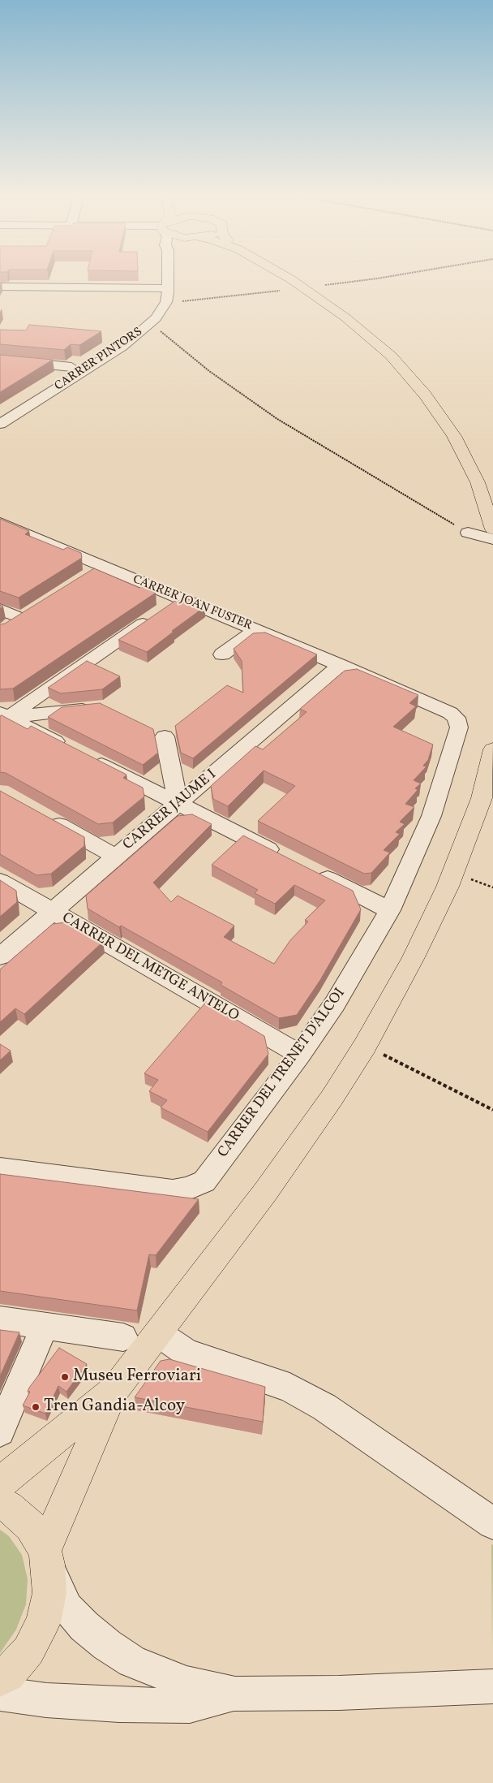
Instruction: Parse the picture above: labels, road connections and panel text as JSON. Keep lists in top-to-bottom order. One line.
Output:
{"streets":{"street":["CARRER PINTORS","CARRER JOAN FUSTER","CARRER JAUME I","CARRER DEL METGE ANTELO","CARRER DEL TRENET D'ALCOI"]},"crossings":[["CARRER JOAN FUSTER","CARRER JAUME I"],["CARRER JOAN FUSTER","CARRER DEL TRENET D'ALCOI"],["CARRER JAUME I","CARRER DEL METGE ANTELO"],["CARRER DEL METGE ANTELO","CARRER DEL TRENET D'ALCOI"]],"places":["Museu Ferroviari","Tren Gandia-Alcoy"]}
